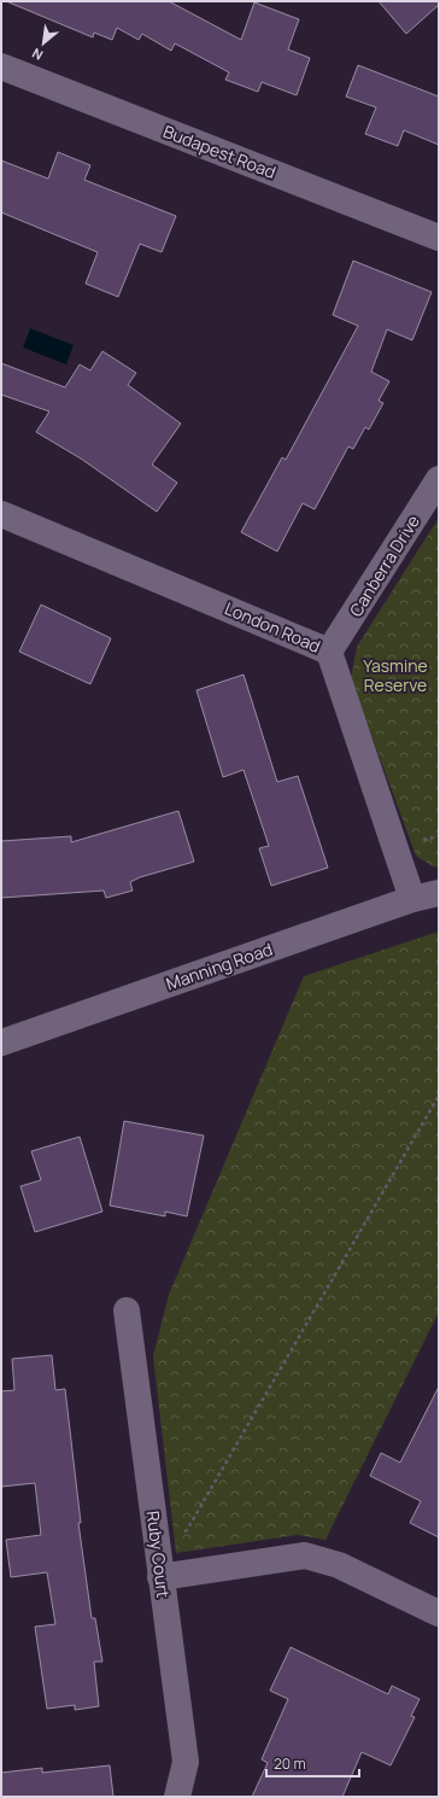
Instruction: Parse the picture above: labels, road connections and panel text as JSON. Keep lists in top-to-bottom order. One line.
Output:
{"streets":{"street":["Budapest Road","Canberra Drive","London Road","Manning Road","Ruby Court"]},"crossings":[["Canberra Drive","London Road"],["London Road","Manning Road"]],"parks":["Yasmine Reserve"],"scale_bar":"20 m","north":"bottom left"}
